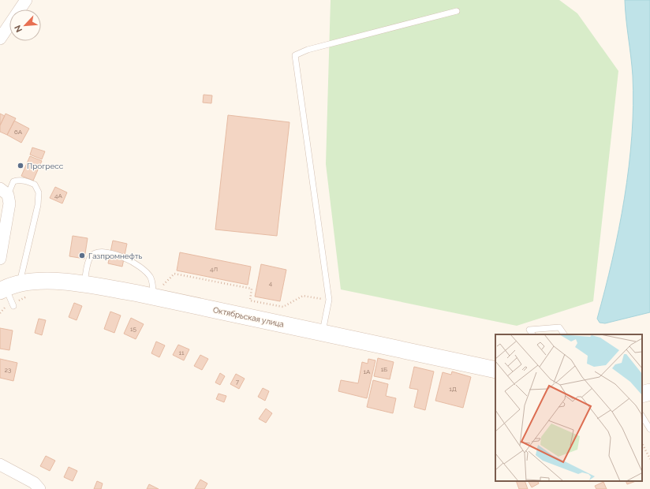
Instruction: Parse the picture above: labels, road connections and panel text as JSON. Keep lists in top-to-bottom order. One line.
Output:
{"streets":{"street":["Октябрьская улица"]},"places":["Прогресс","Газпромнефть"],"house_numbers":["6А","4А","4Л","4","15","11","1Б","23","1А","7","1Д"],"north":"bottom left"}
